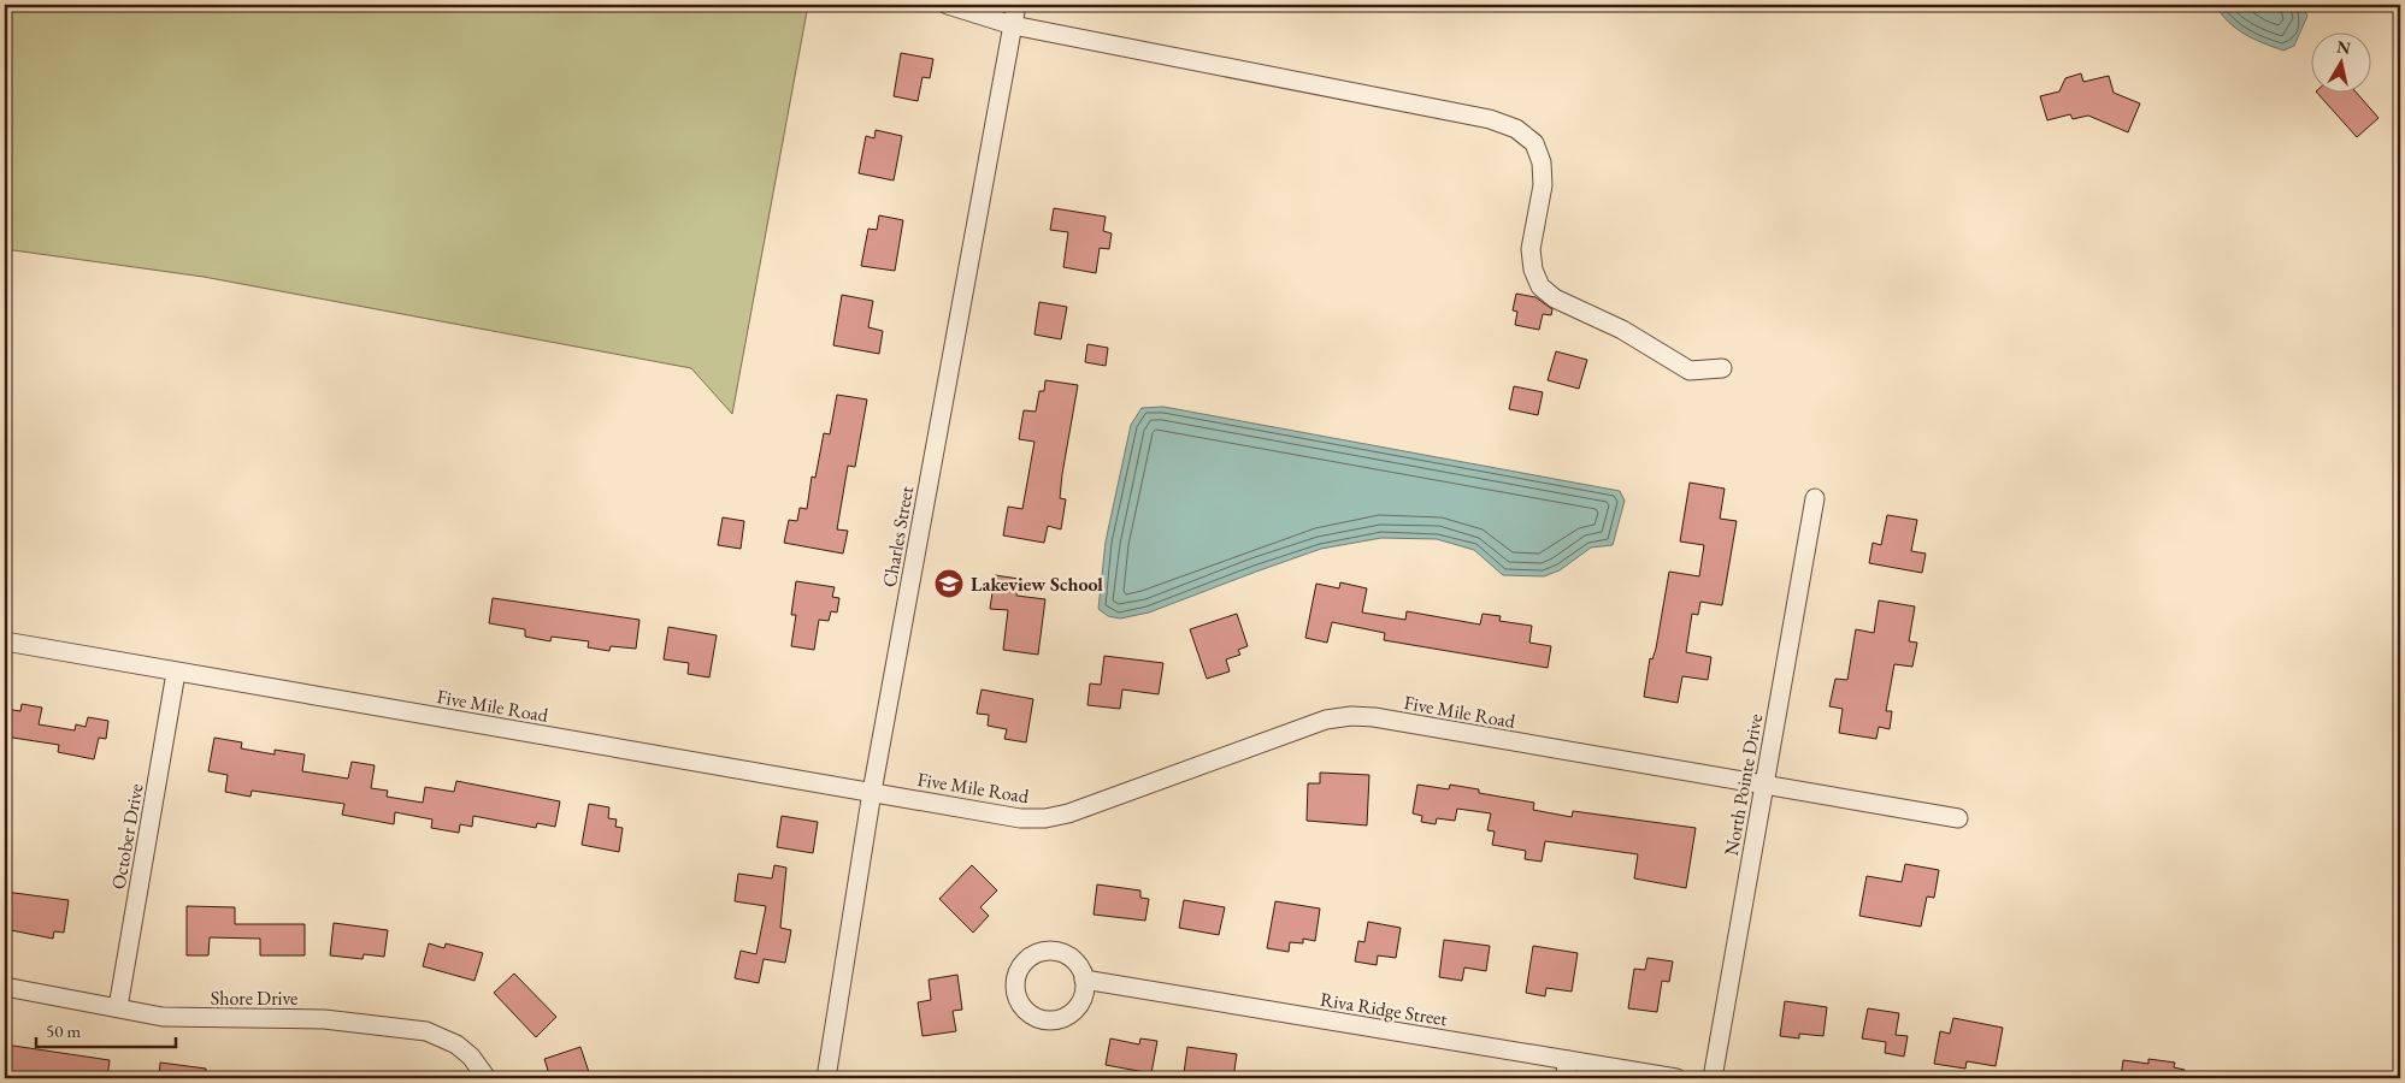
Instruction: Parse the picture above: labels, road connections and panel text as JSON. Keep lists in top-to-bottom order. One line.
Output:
{"streets":{"street":["Charles Street","Five Mile Road","North Pointe Drive","October Drive","Shore Drive","Riva Ridge Street"]},"crossings":[["Charles Street","Five Mile Road"],["Five Mile Road","North Pointe Drive"],["Five Mile Road","October Drive"],["October Drive","Shore Drive"]],"places":{"school or university":["Lakeview School"]},"scale_bar":"50 m","north":"top"}
